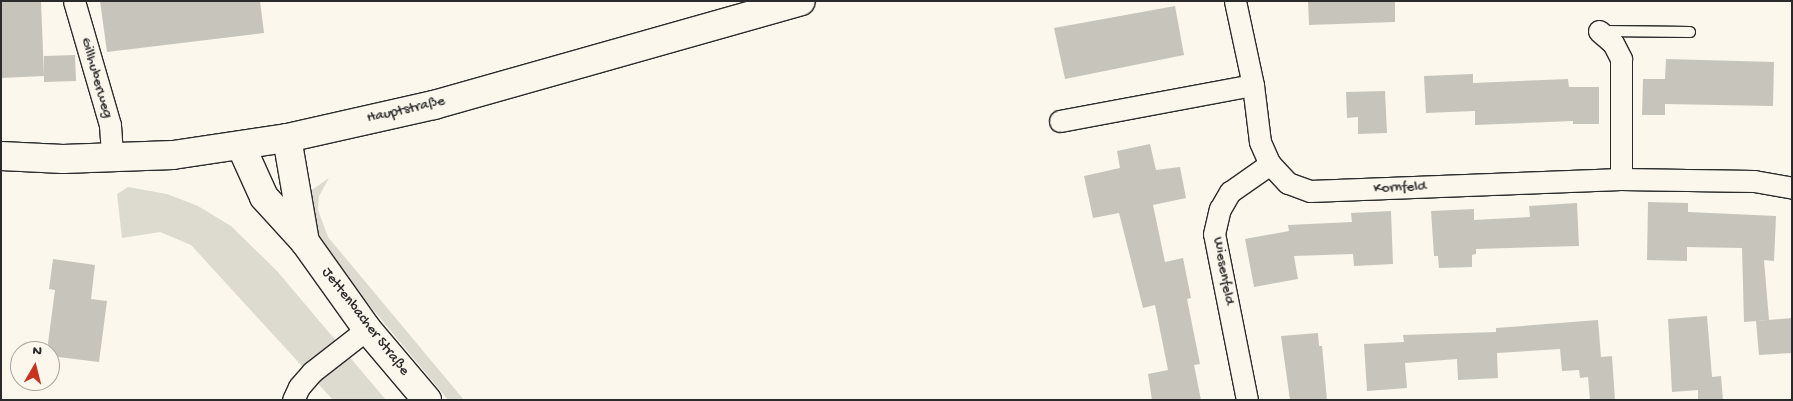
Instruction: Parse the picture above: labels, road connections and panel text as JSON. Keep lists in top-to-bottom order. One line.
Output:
{"streets":{"main road":["Hauptstraße","Jettenbacher Straße"],"street":["Gillhuberweg","Kornfeld","Wiesenfeld"]},"crossings":[["Gillhuberweg","Hauptstraße"],["Hauptstraße","Jettenbacher Straße"],["Kornfeld","Wiesenfeld"]],"north":"top"}
